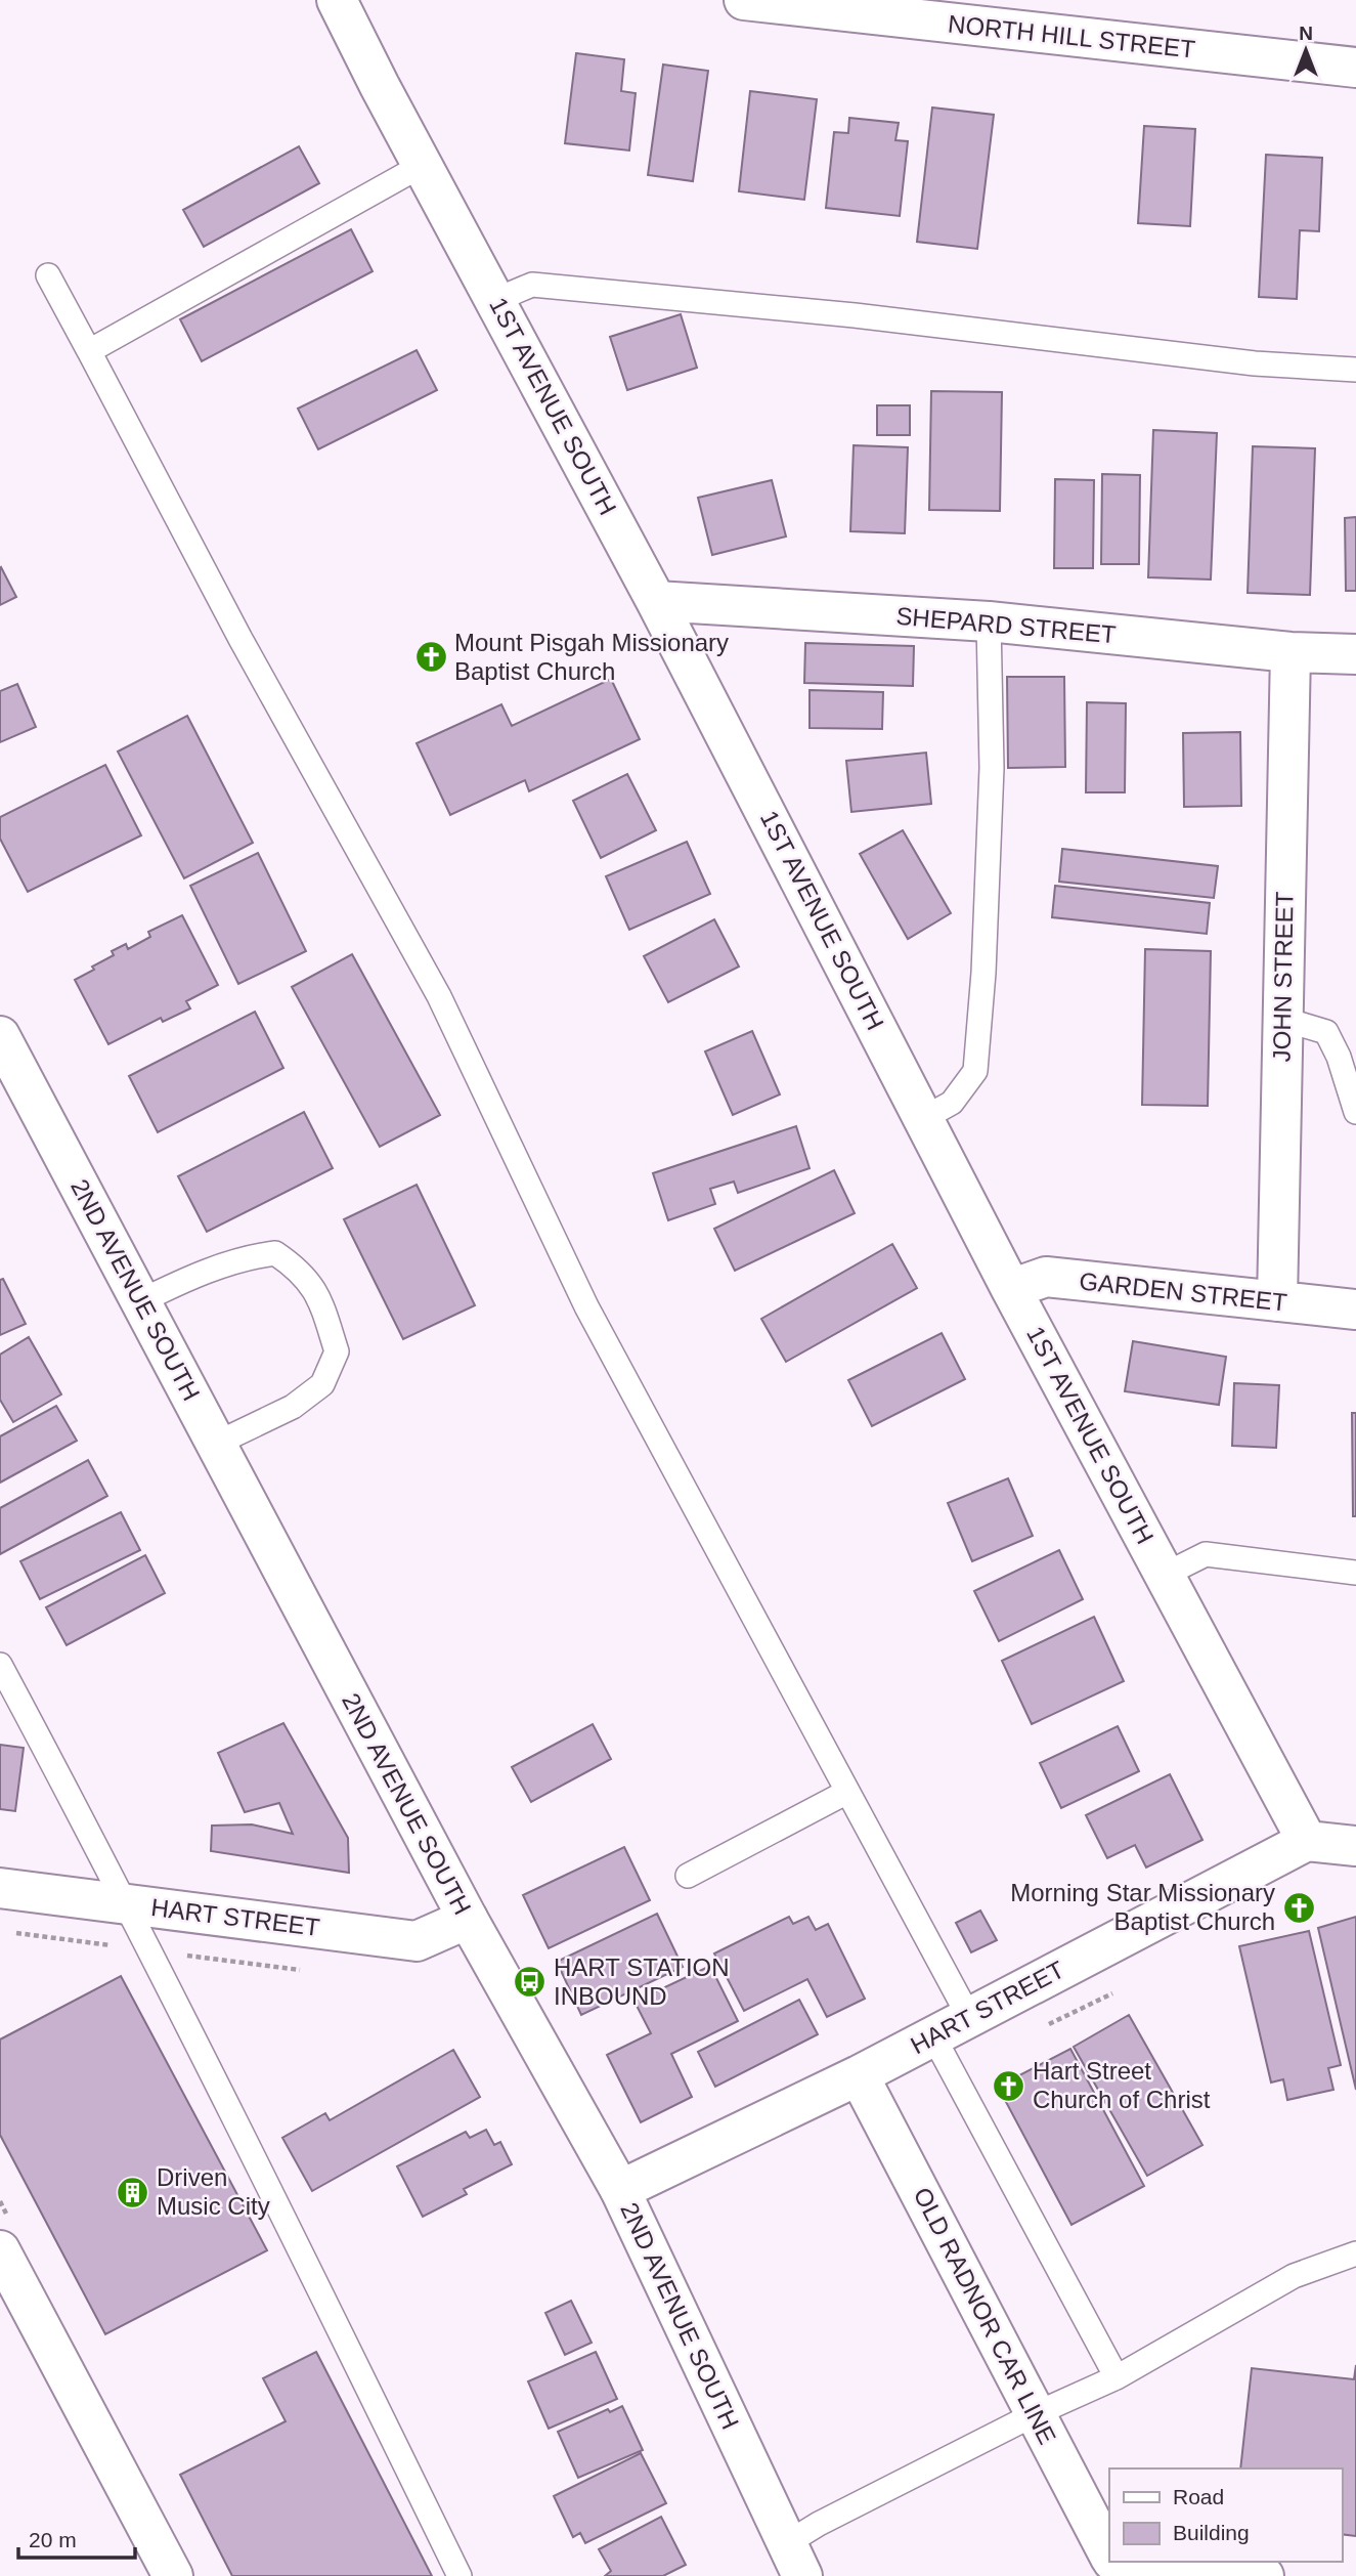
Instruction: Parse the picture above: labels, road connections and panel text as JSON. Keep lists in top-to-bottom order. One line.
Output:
{"streets":{"street":["NORTH HILL STREET","1ST AVENUE SOUTH","SHEPARD STREET","JOHN STREET","2ND AVENUE SOUTH","GARDEN STREET","HART STREET","OLD RADNOR CAR LINE"]},"crossings":[["1ST AVENUE SOUTH","SHEPARD STREET"],["1ST AVENUE SOUTH","GARDEN STREET"],["1ST AVENUE SOUTH","HART STREET"],["SHEPARD STREET","JOHN STREET"],["JOHN STREET","GARDEN STREET"],["2ND AVENUE SOUTH","HART STREET"],["HART STREET","OLD RADNOR CAR LINE"]],"places":{"church":["Mount Pisgah Missionary Baptist Church","Morning Star Missionary Baptist Church","Hart Street Church of Christ"],"bus stop":["HART STATION INBOUND"],"building":["Driven Music City"]},"legend":["Road","Building"],"scale_bar":"20 m","north":"top"}
